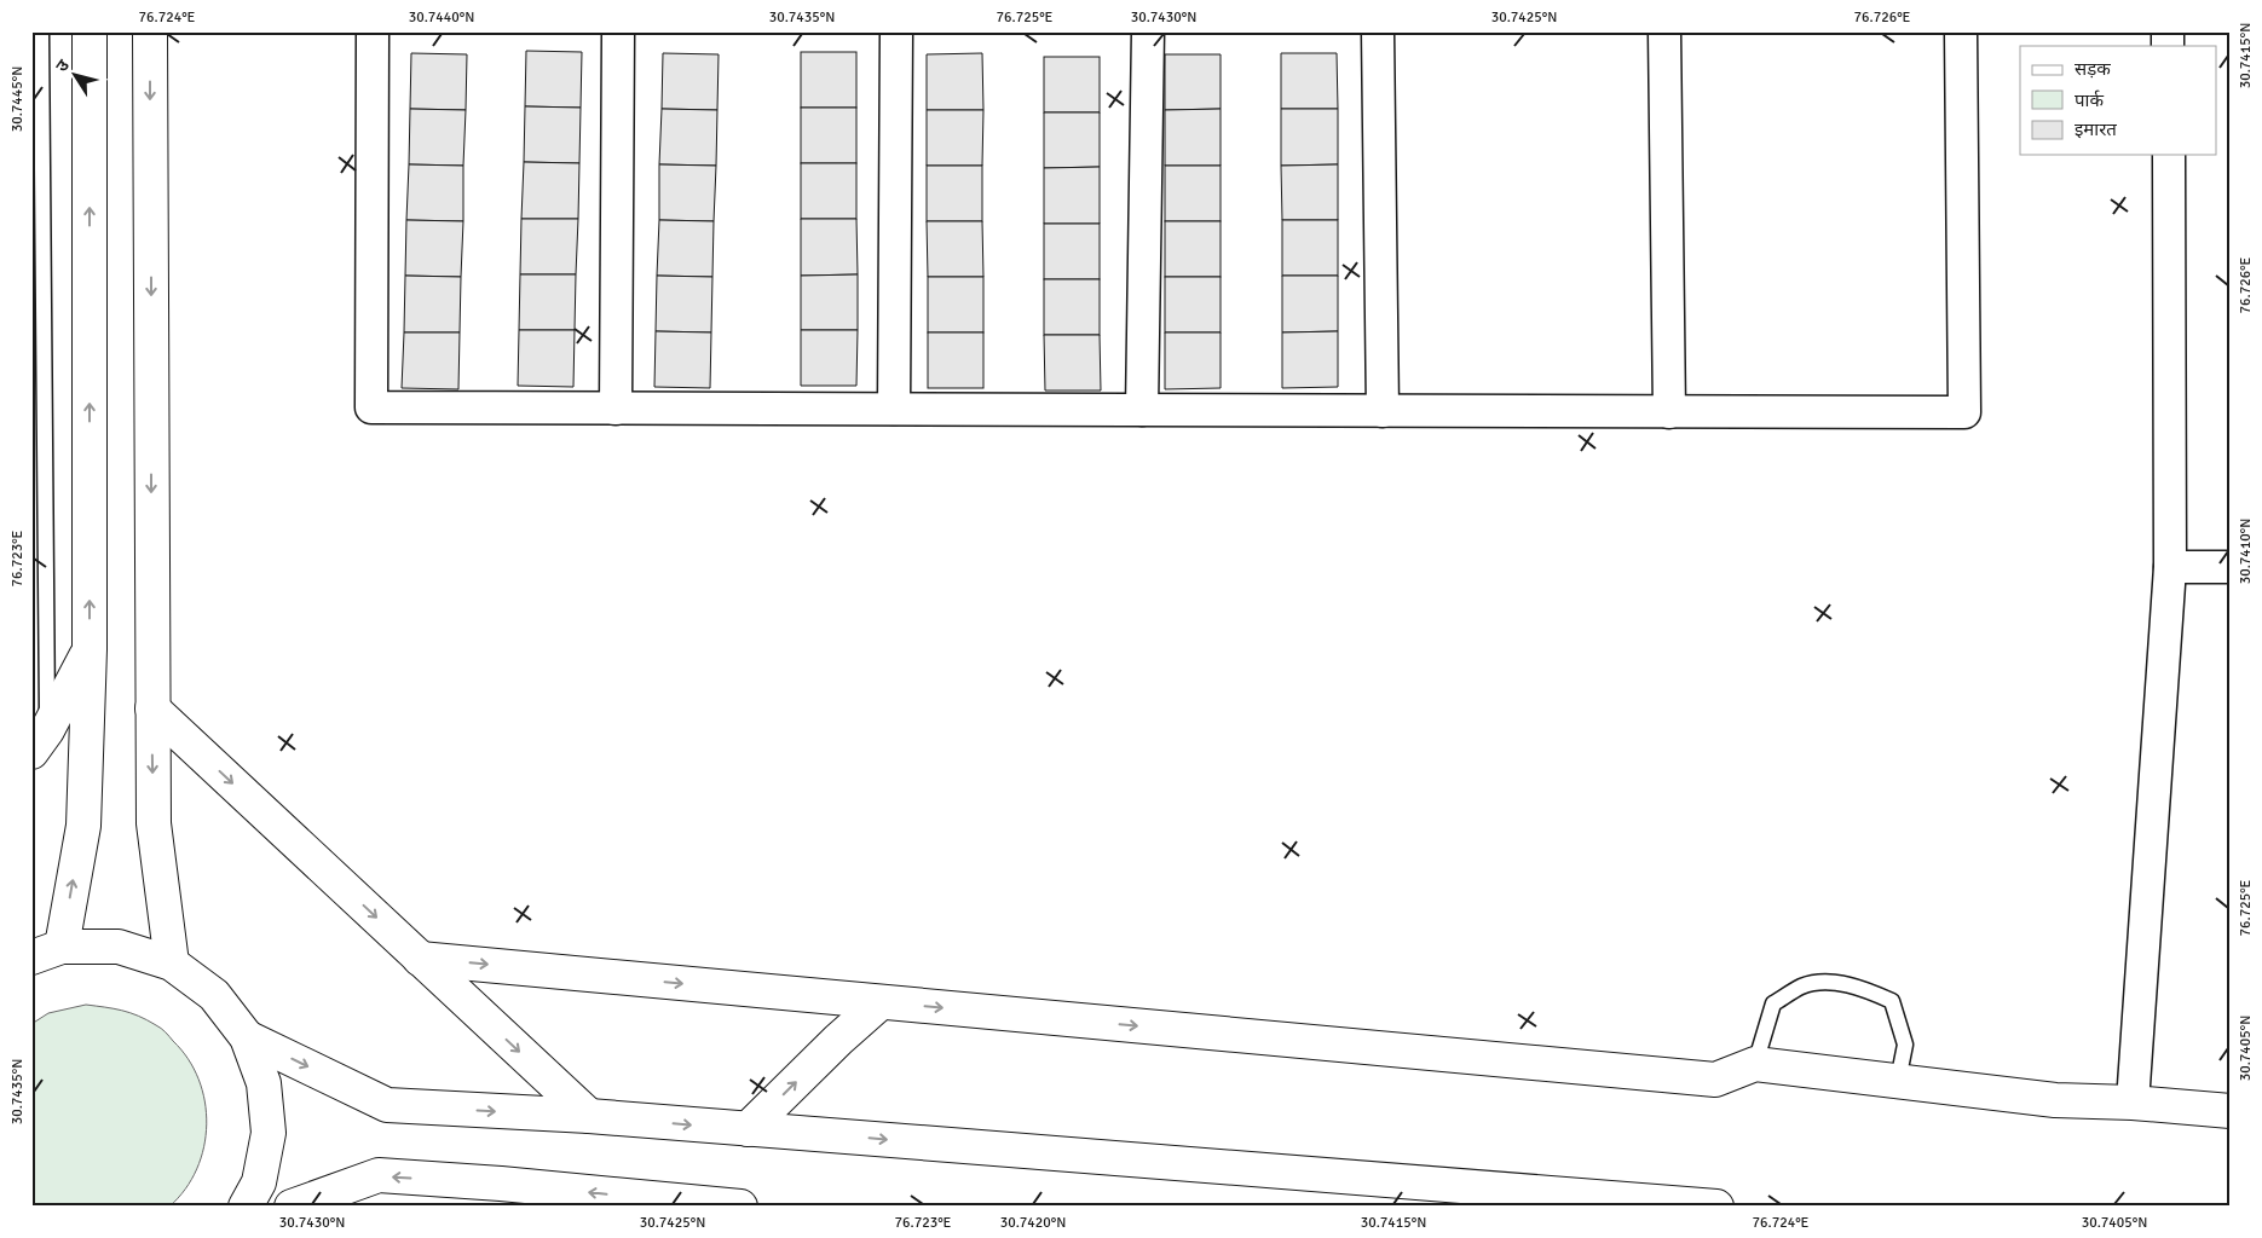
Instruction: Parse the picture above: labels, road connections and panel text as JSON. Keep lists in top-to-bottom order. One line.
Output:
{"legend":["सड़क","पार्क","इमारत"],"north":"top left","coordinates":["76.724°E","30.7440°N","30.7435°N","76.725°E","30.7430°N","30.7425°N","76.726°E","30.7415°N","30.7445°N","30.7410°N","76.723°E","30.7405°N","30.7420°N"]}
